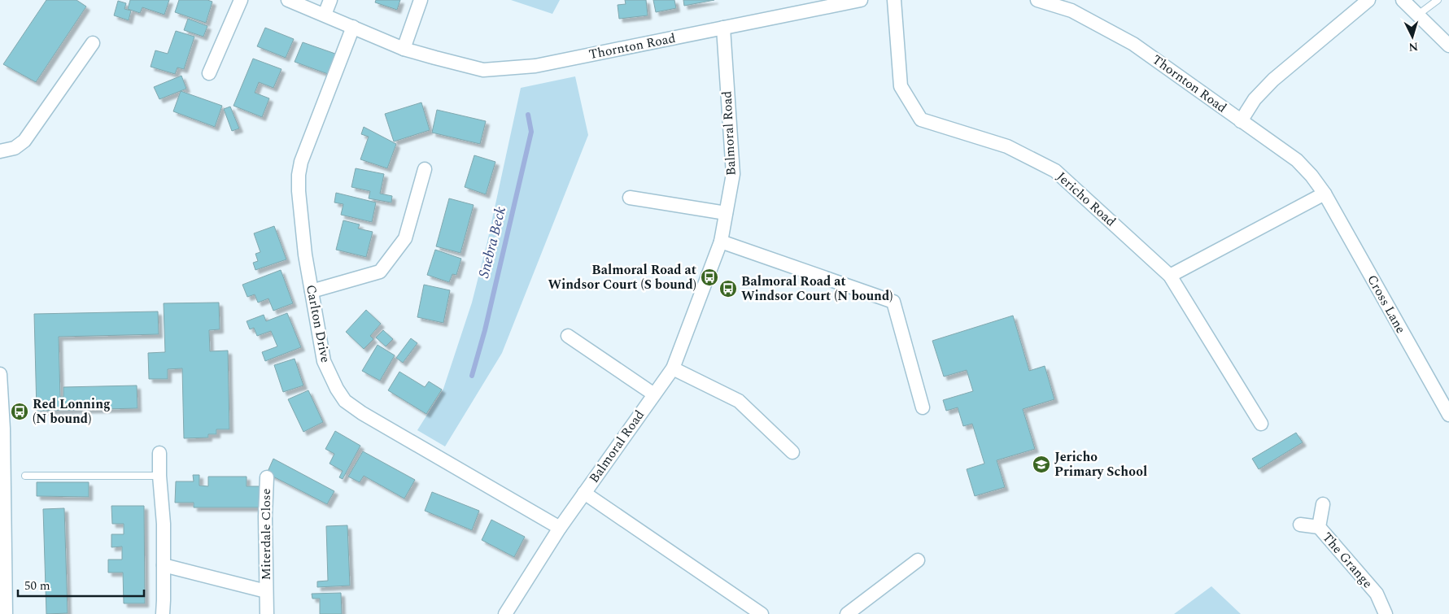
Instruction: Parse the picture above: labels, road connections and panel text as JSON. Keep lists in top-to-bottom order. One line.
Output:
{"streets":{"street":["Thornton Road","Balmoral Road","Jericho Road","Cross Lane","Carlton Drive","Miterdale Close","The Grange"]},"crossings":[["Thornton Road","Balmoral Road"],["Thornton Road","Cross Lane"],["Thornton Road","Carlton Drive"],["Balmoral Road","Carlton Drive"]],"water":["Snebra Beck"],"places":{"bus stop":["Balmoral Road at Windsor Court (S bound)","Balmoral Road at Windsor Court (N bound)","Red Lonning (N bound)"],"school or university":["Jericho Primary School"]},"scale_bar":"50 m","north":"bottom"}
